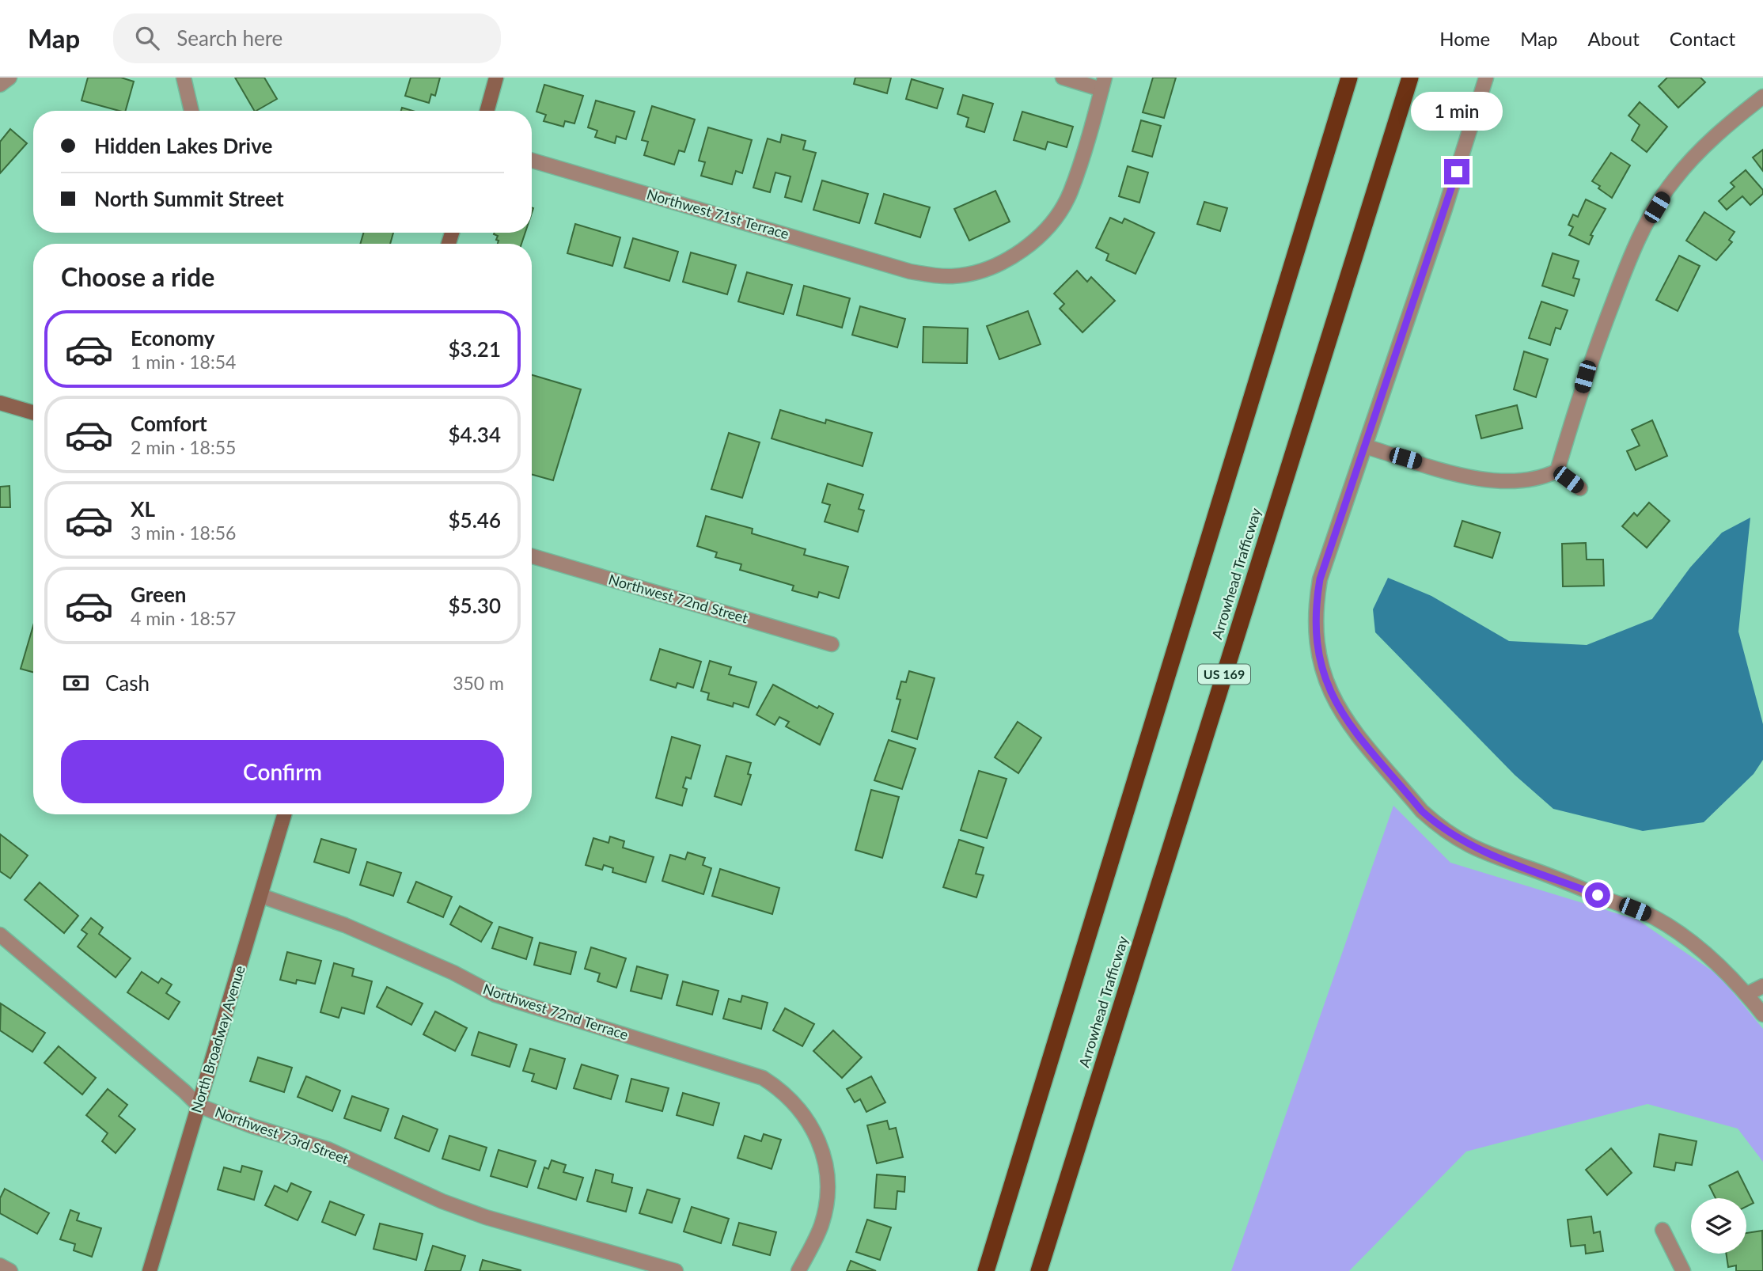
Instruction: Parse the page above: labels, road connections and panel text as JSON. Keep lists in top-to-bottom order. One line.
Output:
{"streets":{"highway":["Arrowhead Trafficway","US 169"],"street":["Northwest 71st Terrace","Northwest 72nd Street","Northwest 72nd Terrace","North Broadway Avenue","Northwest 73rd Street"]},"crossings":[["Northwest 72nd Terrace","North Broadway Avenue"],["North Broadway Avenue","Northwest 73rd Street"]],"page":{"header":"Map","search":"Search here","nav":["Home","Map","About","Contact"],"bubble":"1 min","banner":["Hidden Lakes Drive","North Summit Street"],"heading":"Choose a ride","list":[{"name":"Economy","note":"1 min · 18:54","value":"$3.21"},{"name":"Comfort","note":"2 min · 18:55","value":"$4.34"},{"name":"XL","note":"3 min · 18:56","value":"$5.46"},{"name":"Green","note":"4 min · 18:57","value":"$5.30"}],"pay":["Cash","350 m"],"buttons":"Confirm"}}
